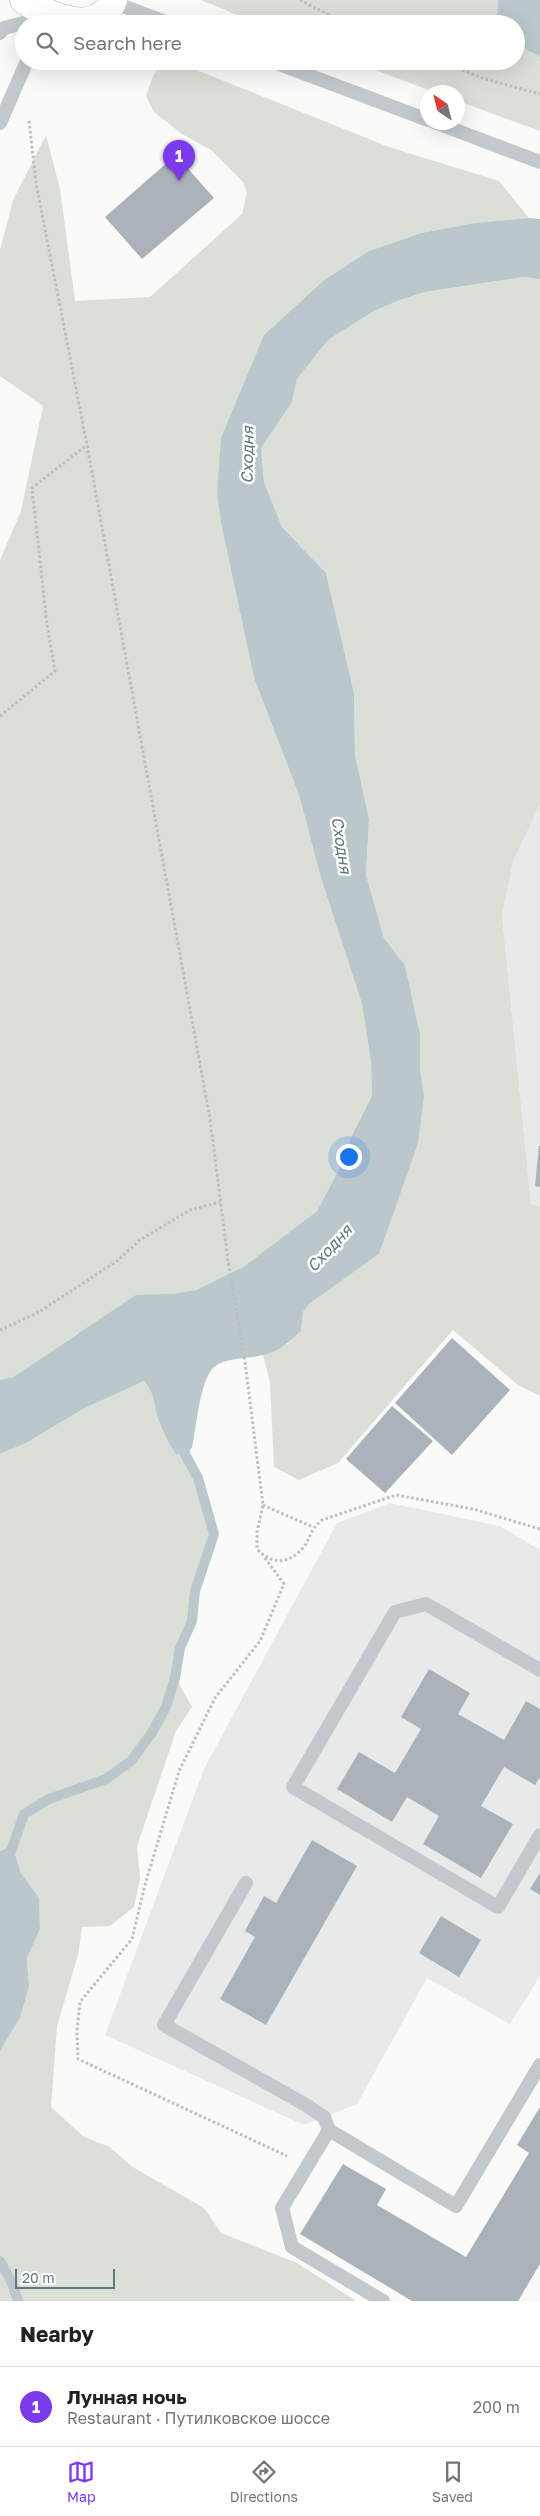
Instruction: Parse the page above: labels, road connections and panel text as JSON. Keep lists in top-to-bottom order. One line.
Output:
{"water":["Сходня"],"scale_bar":"20 m","north":"top left","page":{"search":"Search here","pins":"1","scale":"20 m","heading":"Nearby","list":[{"mark":"1","name":"Лунная ночь","note":"Restaurant · Путилковское шоссе","value":"200 m"}],"nav":["Map","Directions","Saved"]}}
